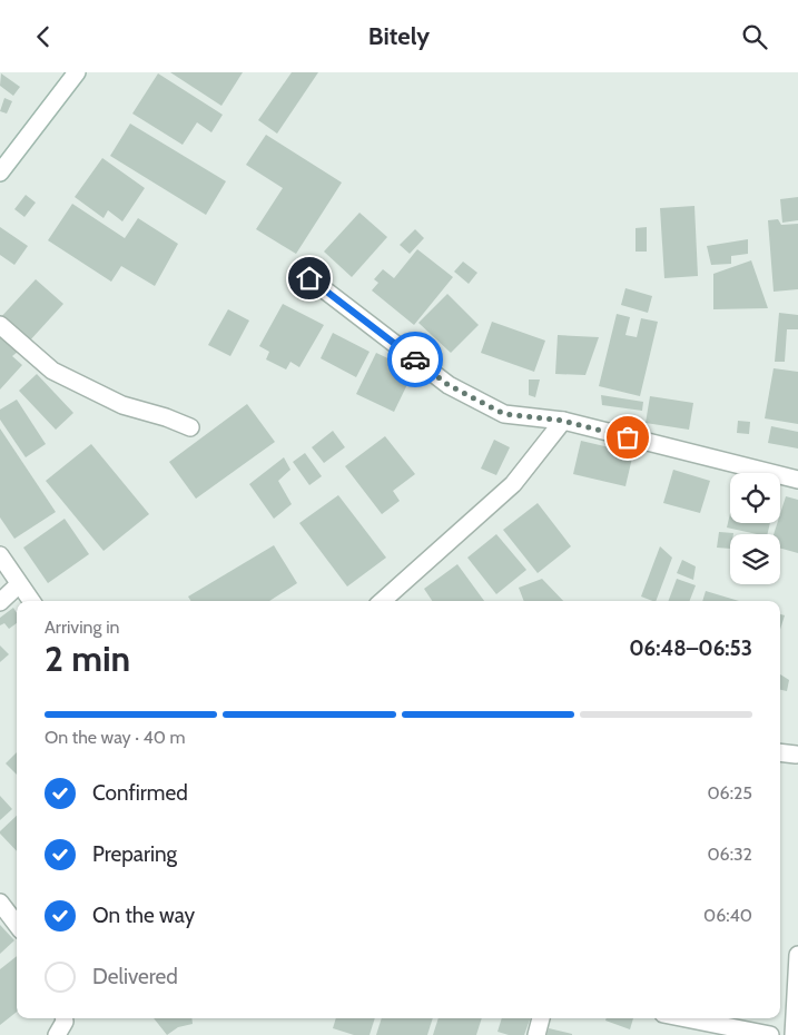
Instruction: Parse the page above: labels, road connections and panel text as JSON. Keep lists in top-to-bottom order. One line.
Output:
{"page":{"header":"Bitely","heading":["2 min","Arriving in","06:48–06:53"],"bar":"On the way · 40 m","list":[["Confirmed","06:25"],["Preparing","06:32"],["On the way","06:40"],"Delivered"]}}
